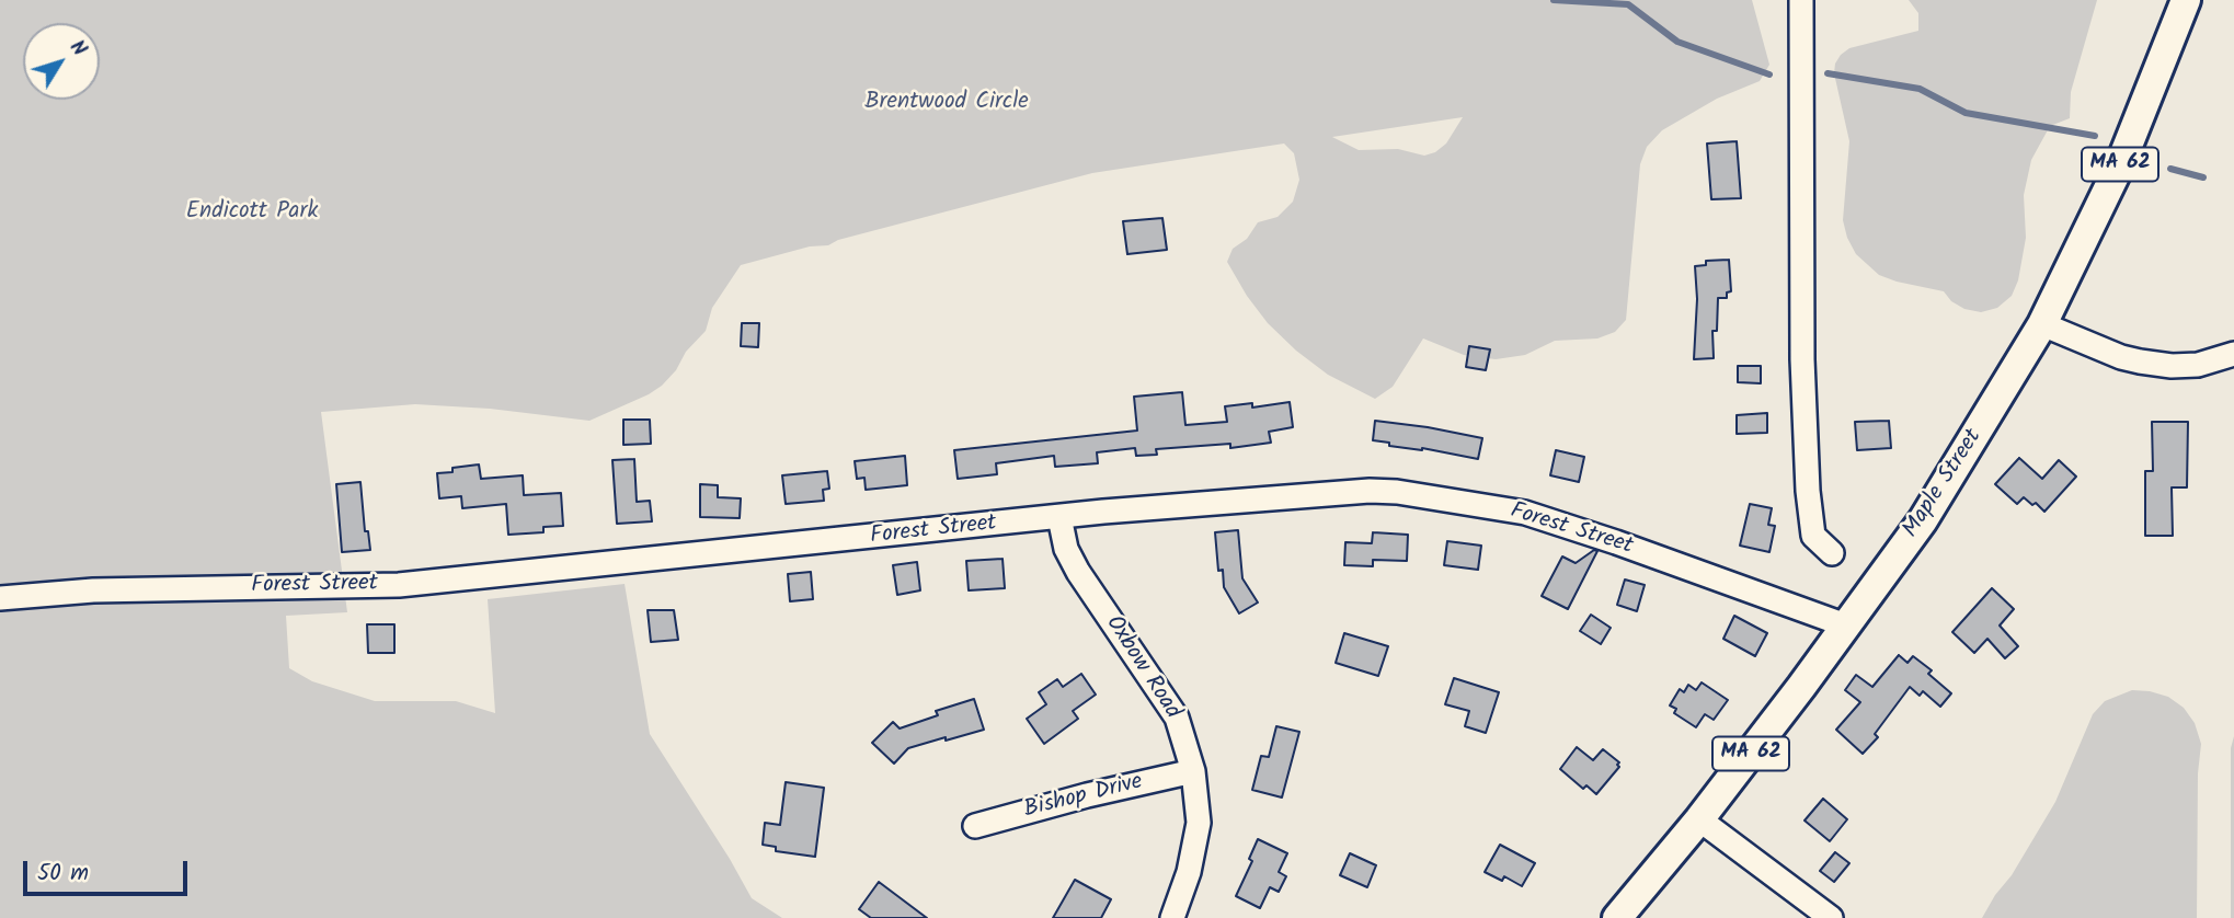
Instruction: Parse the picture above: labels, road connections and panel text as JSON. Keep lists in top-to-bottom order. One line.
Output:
{"streets":{"main road":["MA 62","Maple Street"],"street":["Forest Street","Oxbow Road","Bishop Drive"]},"crossings":[["Maple Street","Forest Street"],["Forest Street","Oxbow Road"],["Oxbow Road","Bishop Drive"]],"parks":["Brentwood Circle","Endicott Park"],"scale_bar":"50 m","north":"top right"}
